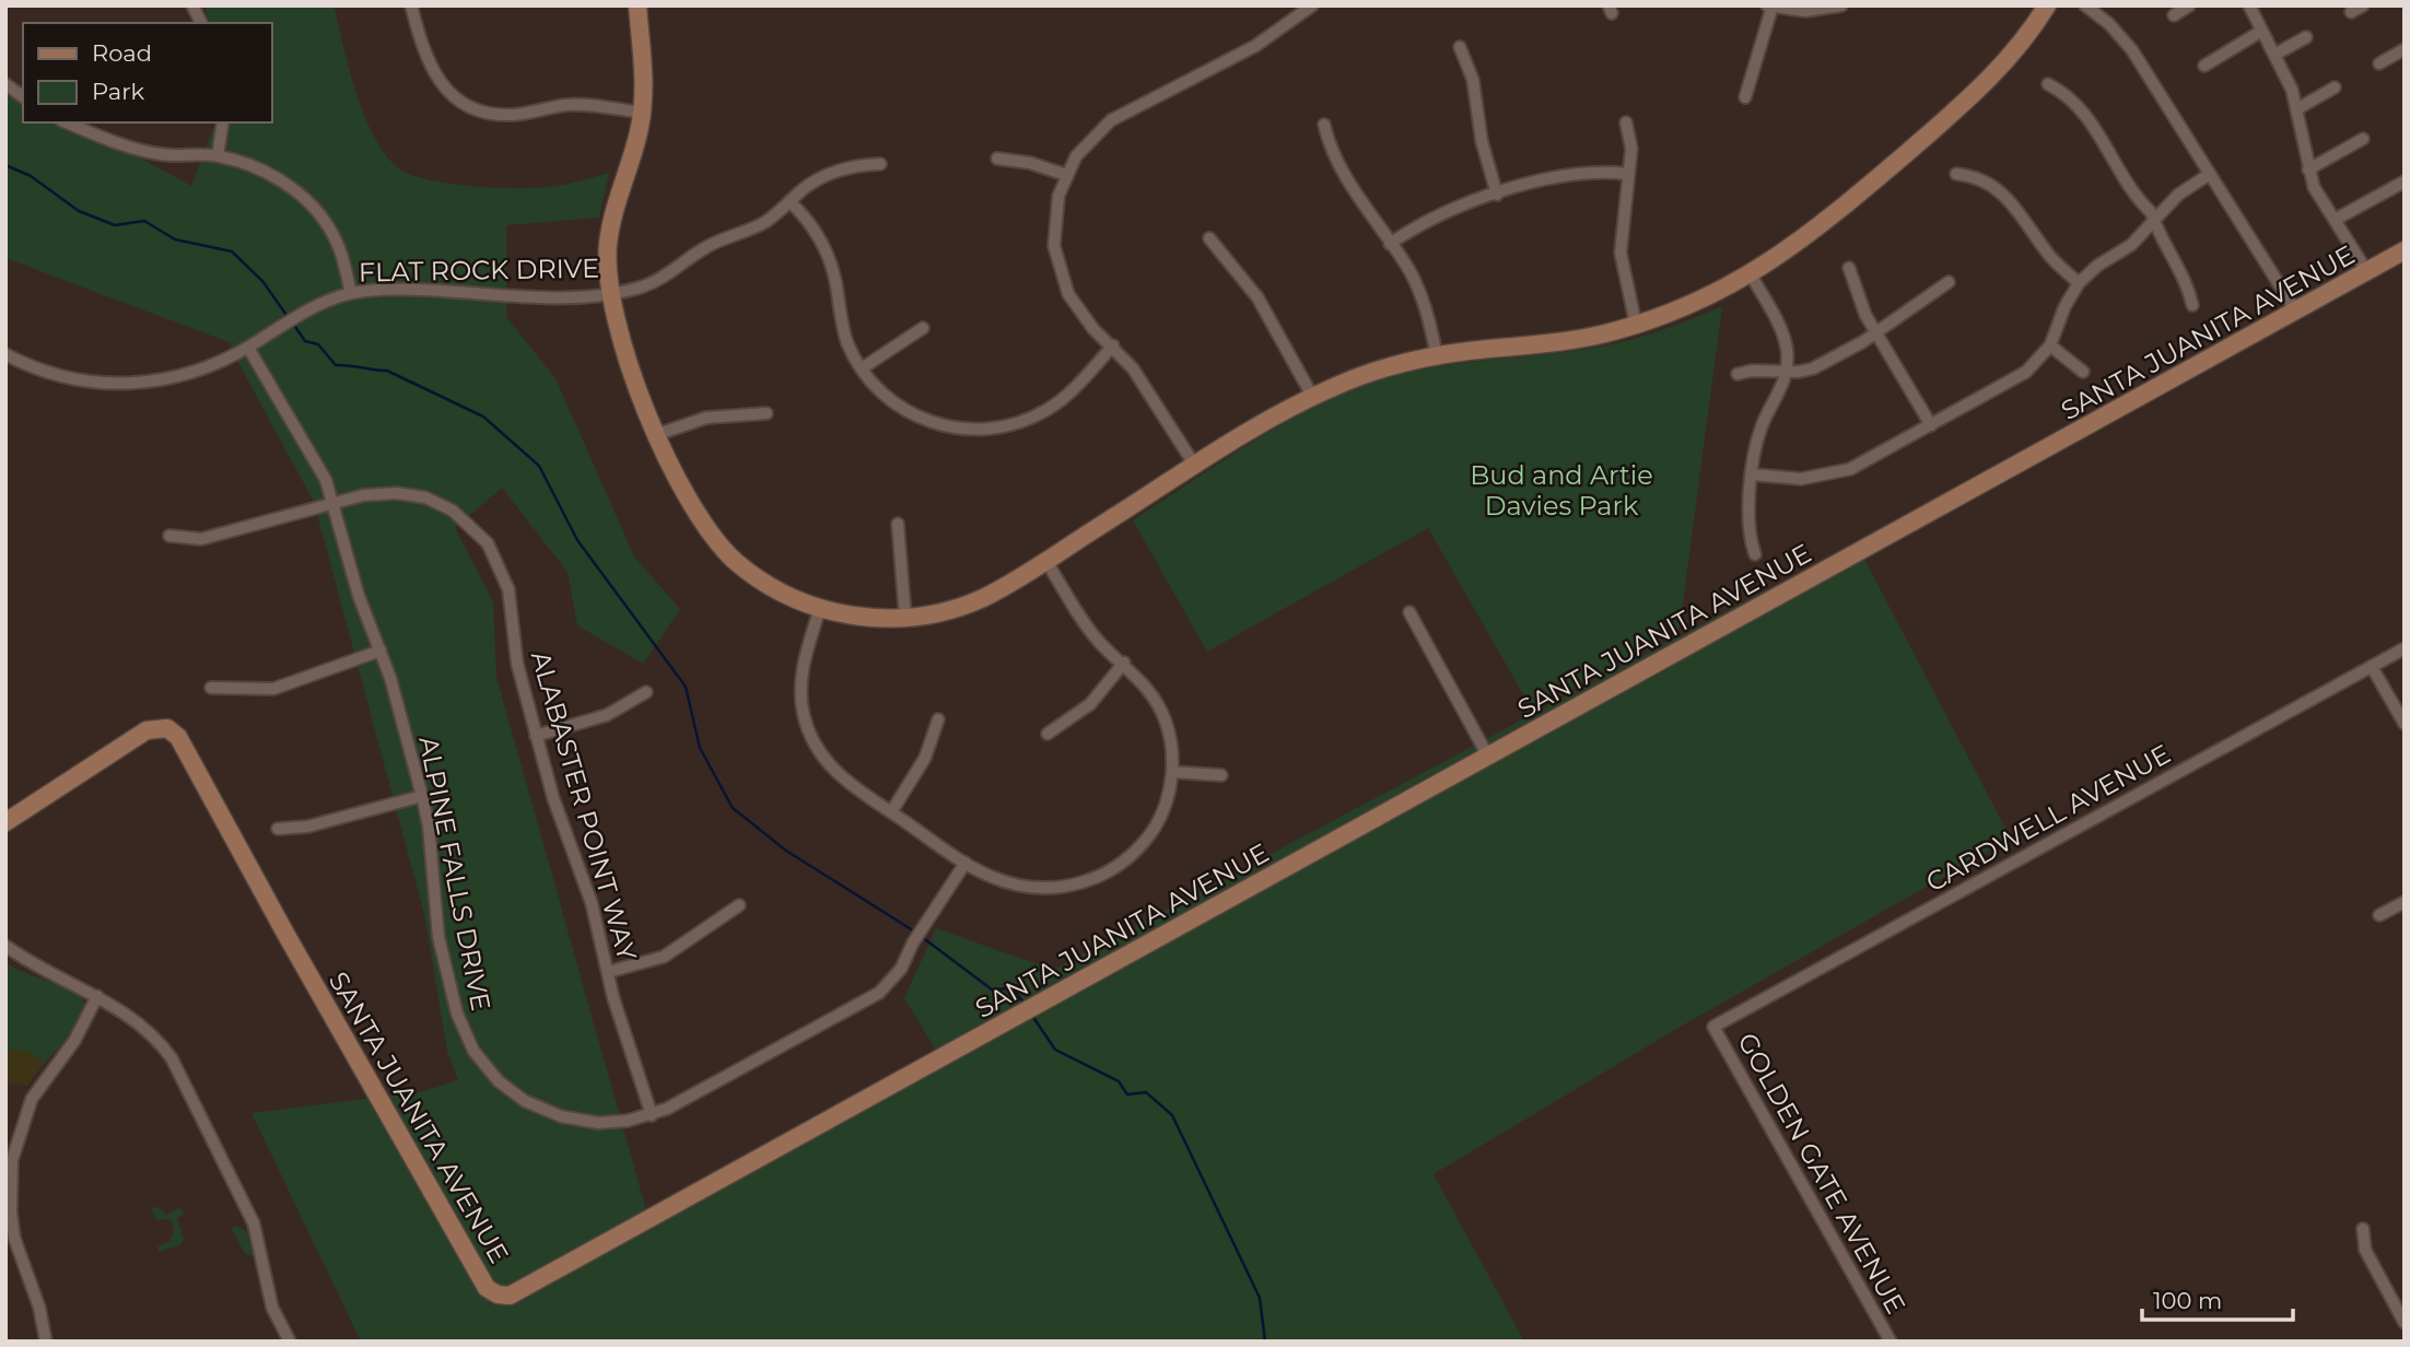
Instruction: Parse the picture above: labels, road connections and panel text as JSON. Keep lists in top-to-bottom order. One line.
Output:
{"streets":{"street":["FLAT ROCK DRIVE","SANTA JUANITA AVENUE","ALABASTER POINT WAY","CARDWELL AVENUE","ALPINE FALLS DRIVE","GOLDEN GATE AVENUE"]},"crossings":[["FLAT ROCK DRIVE","ALPINE FALLS DRIVE"],["ALABASTER POINT WAY","ALPINE FALLS DRIVE"],["CARDWELL AVENUE","GOLDEN GATE AVENUE"]],"parks":["Bud and Artie Davies Park"],"legend":["Road","Park"],"scale_bar":"100 m"}
